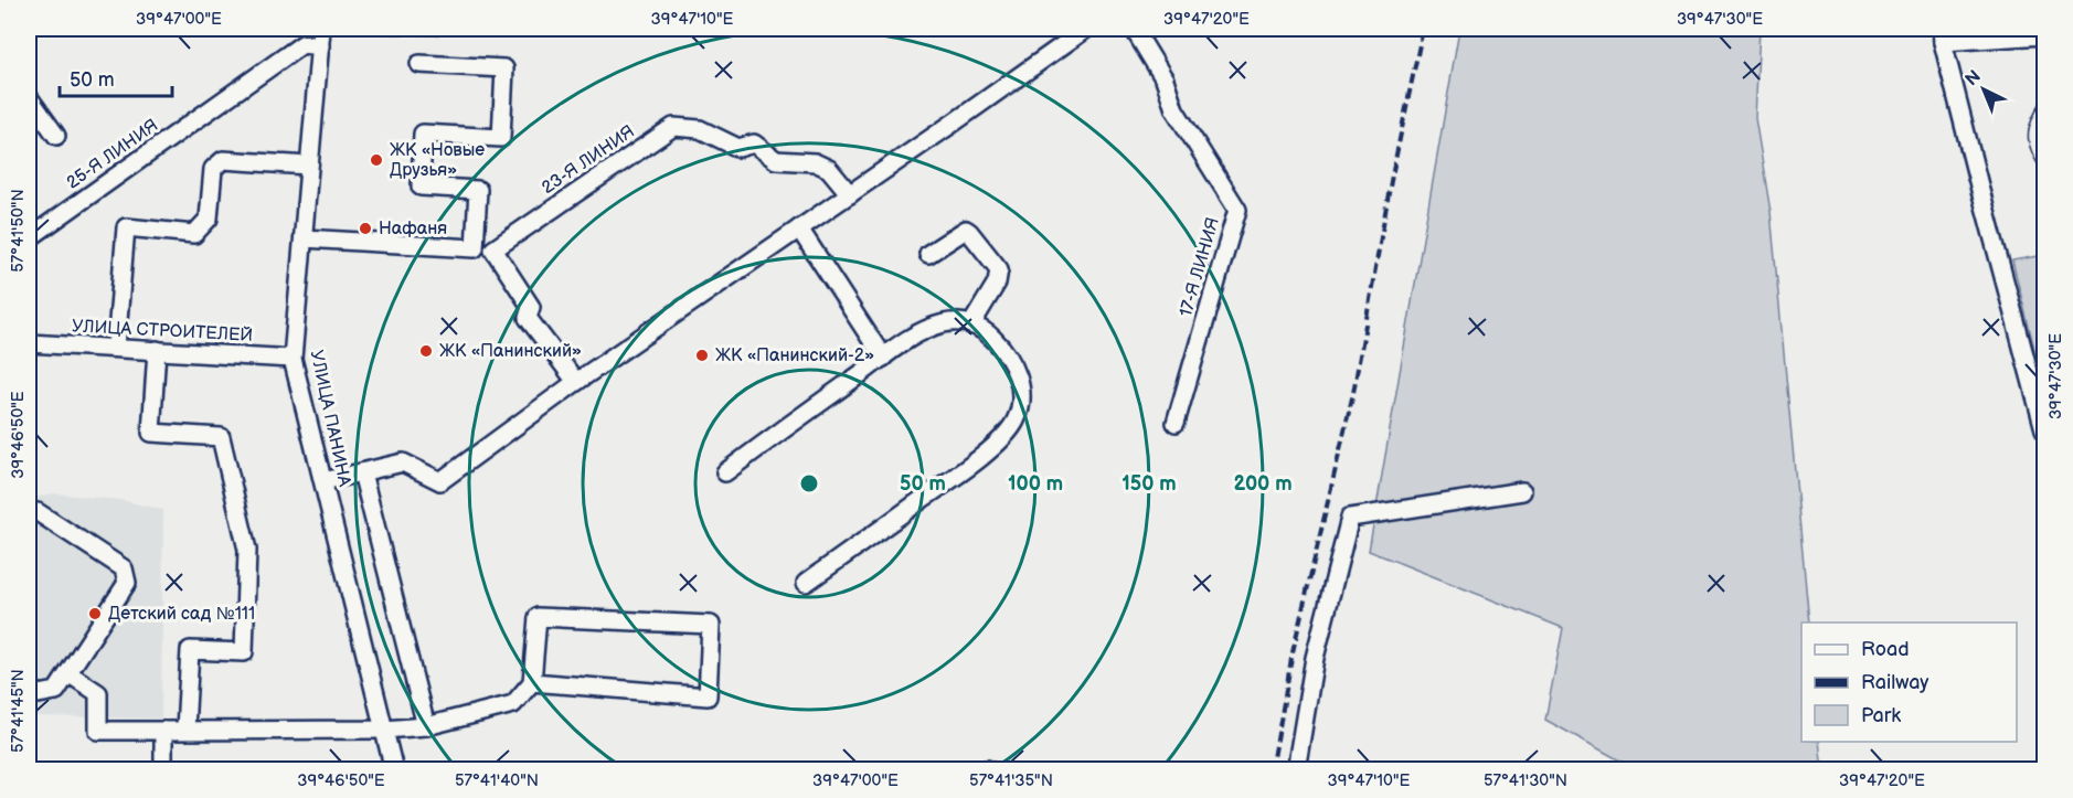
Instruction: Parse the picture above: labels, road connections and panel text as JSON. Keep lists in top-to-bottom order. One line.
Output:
{"streets":{"street":["25-Я ЛИНИЯ","23-Я ЛИНИЯ","17-Я ЛИНИЯ","УЛИЦА СТРОИТЕЛЕЙ","УЛИЦА ПАНИНА"]},"crossings":[["25-Я ЛИНИЯ","УЛИЦА ПАНИНА"],["УЛИЦА СТРОИТЕЛЕЙ","УЛИЦА ПАНИНА"]],"places":["ЖК «Новые Друзья»","Нафаня","ЖК «Панинский»","ЖК «Панинский-2»","Детский сад №111"],"legend":["Road","Railway","Park"],"scale_bar":"50 m","north":"top left","coordinates":["39°47'00\"E","39°47'10\"E","39°47'20\"E","39°47'30\"E","57°41'50\"N","39°46'50\"E","57°41'45\"N","57°41'40\"N","57°41'35\"N","57°41'30\"N"],"rings":["50 m","100 m","150 m","200 m"]}
